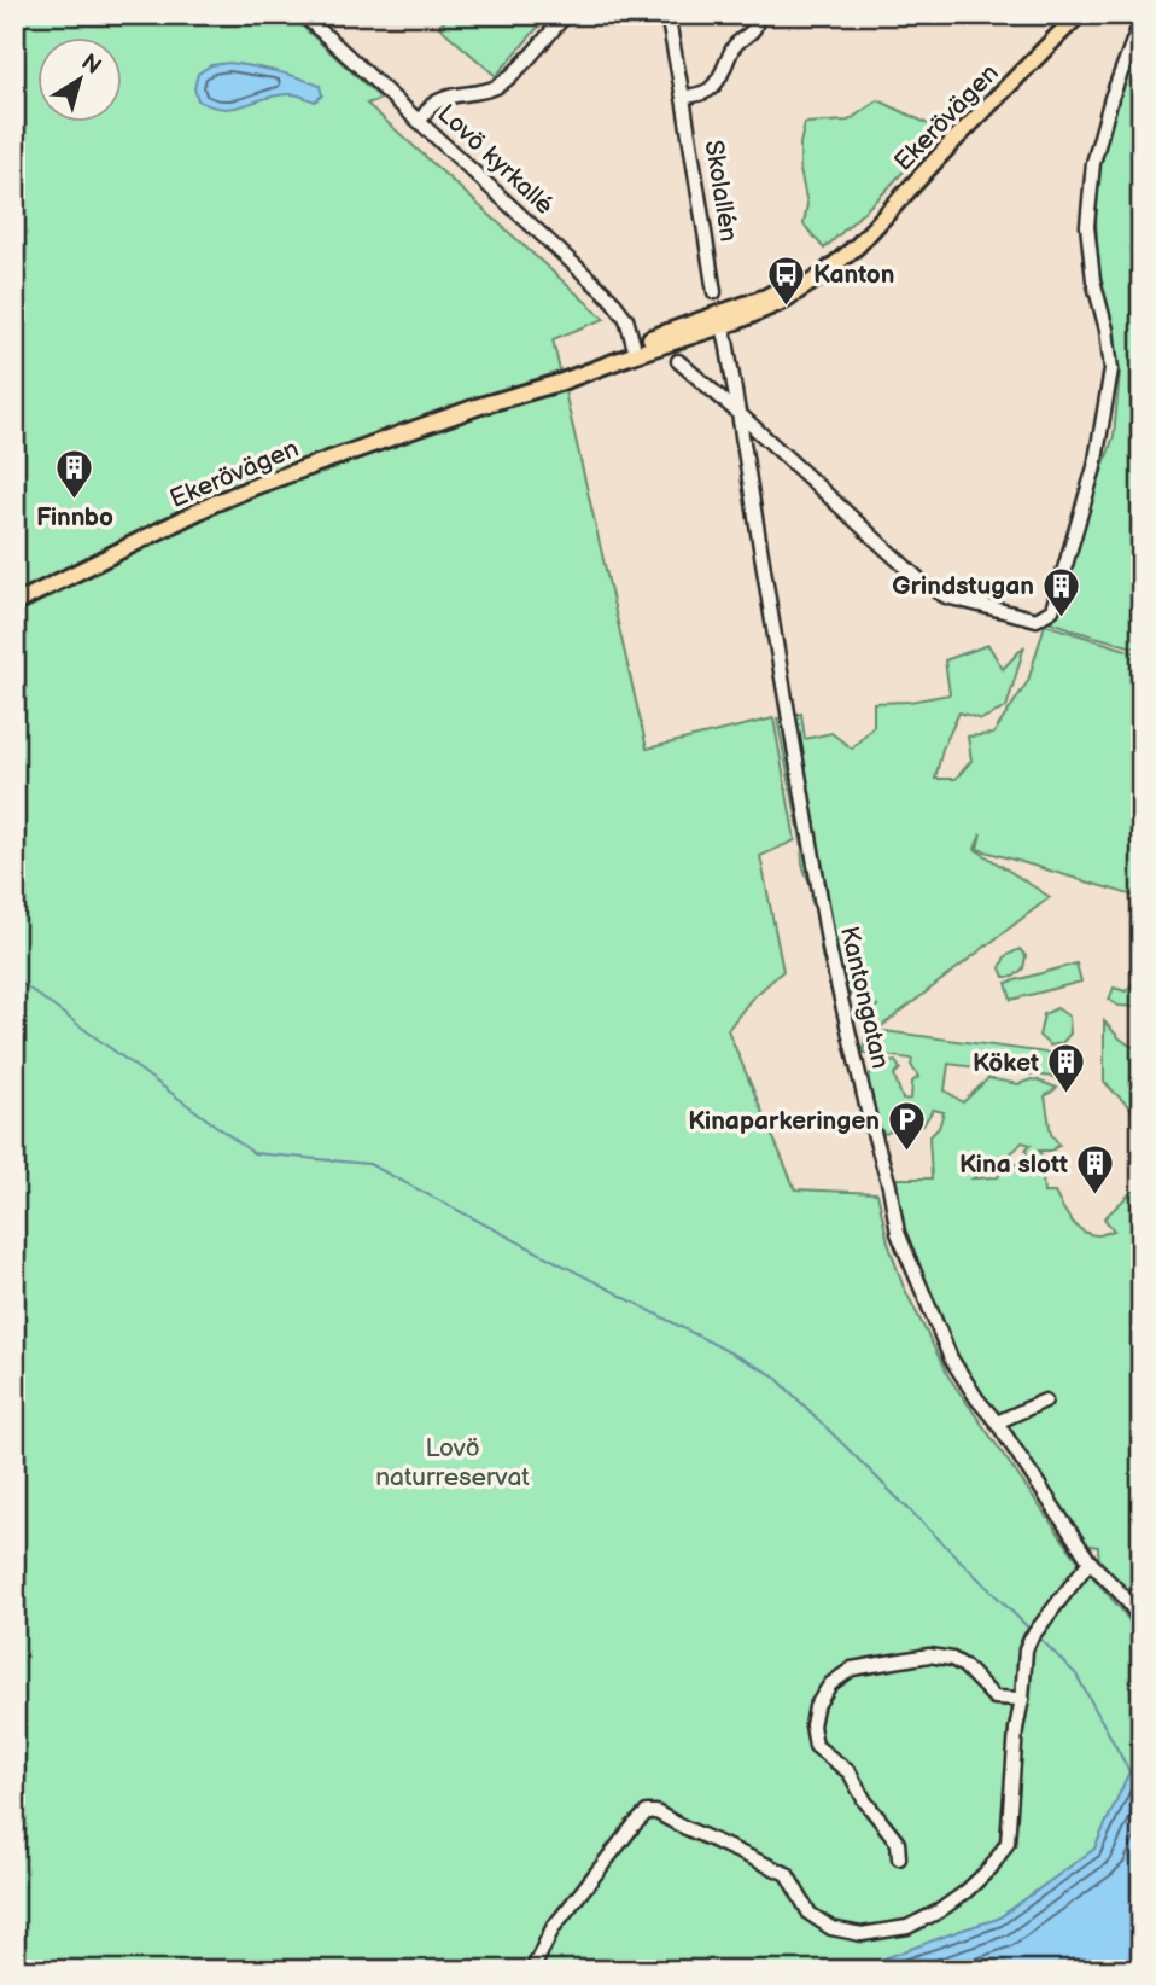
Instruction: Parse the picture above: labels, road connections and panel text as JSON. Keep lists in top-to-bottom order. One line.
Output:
{"streets":{"main road":["Ekerövägen"],"street":["Lovö kyrkallé","Skolallén","Kantongatan"]},"crossings":[["Ekerövägen","Lovö kyrkallé"],["Ekerövägen","Kantongatan"]],"parks":["Lovö naturreservat"],"places":{"bus stop":["Kanton"],"building":["Finnbo","Grindstugan","Köket","Kina slott"],"parking":["Kinaparkeringen"]},"north":"top right"}
